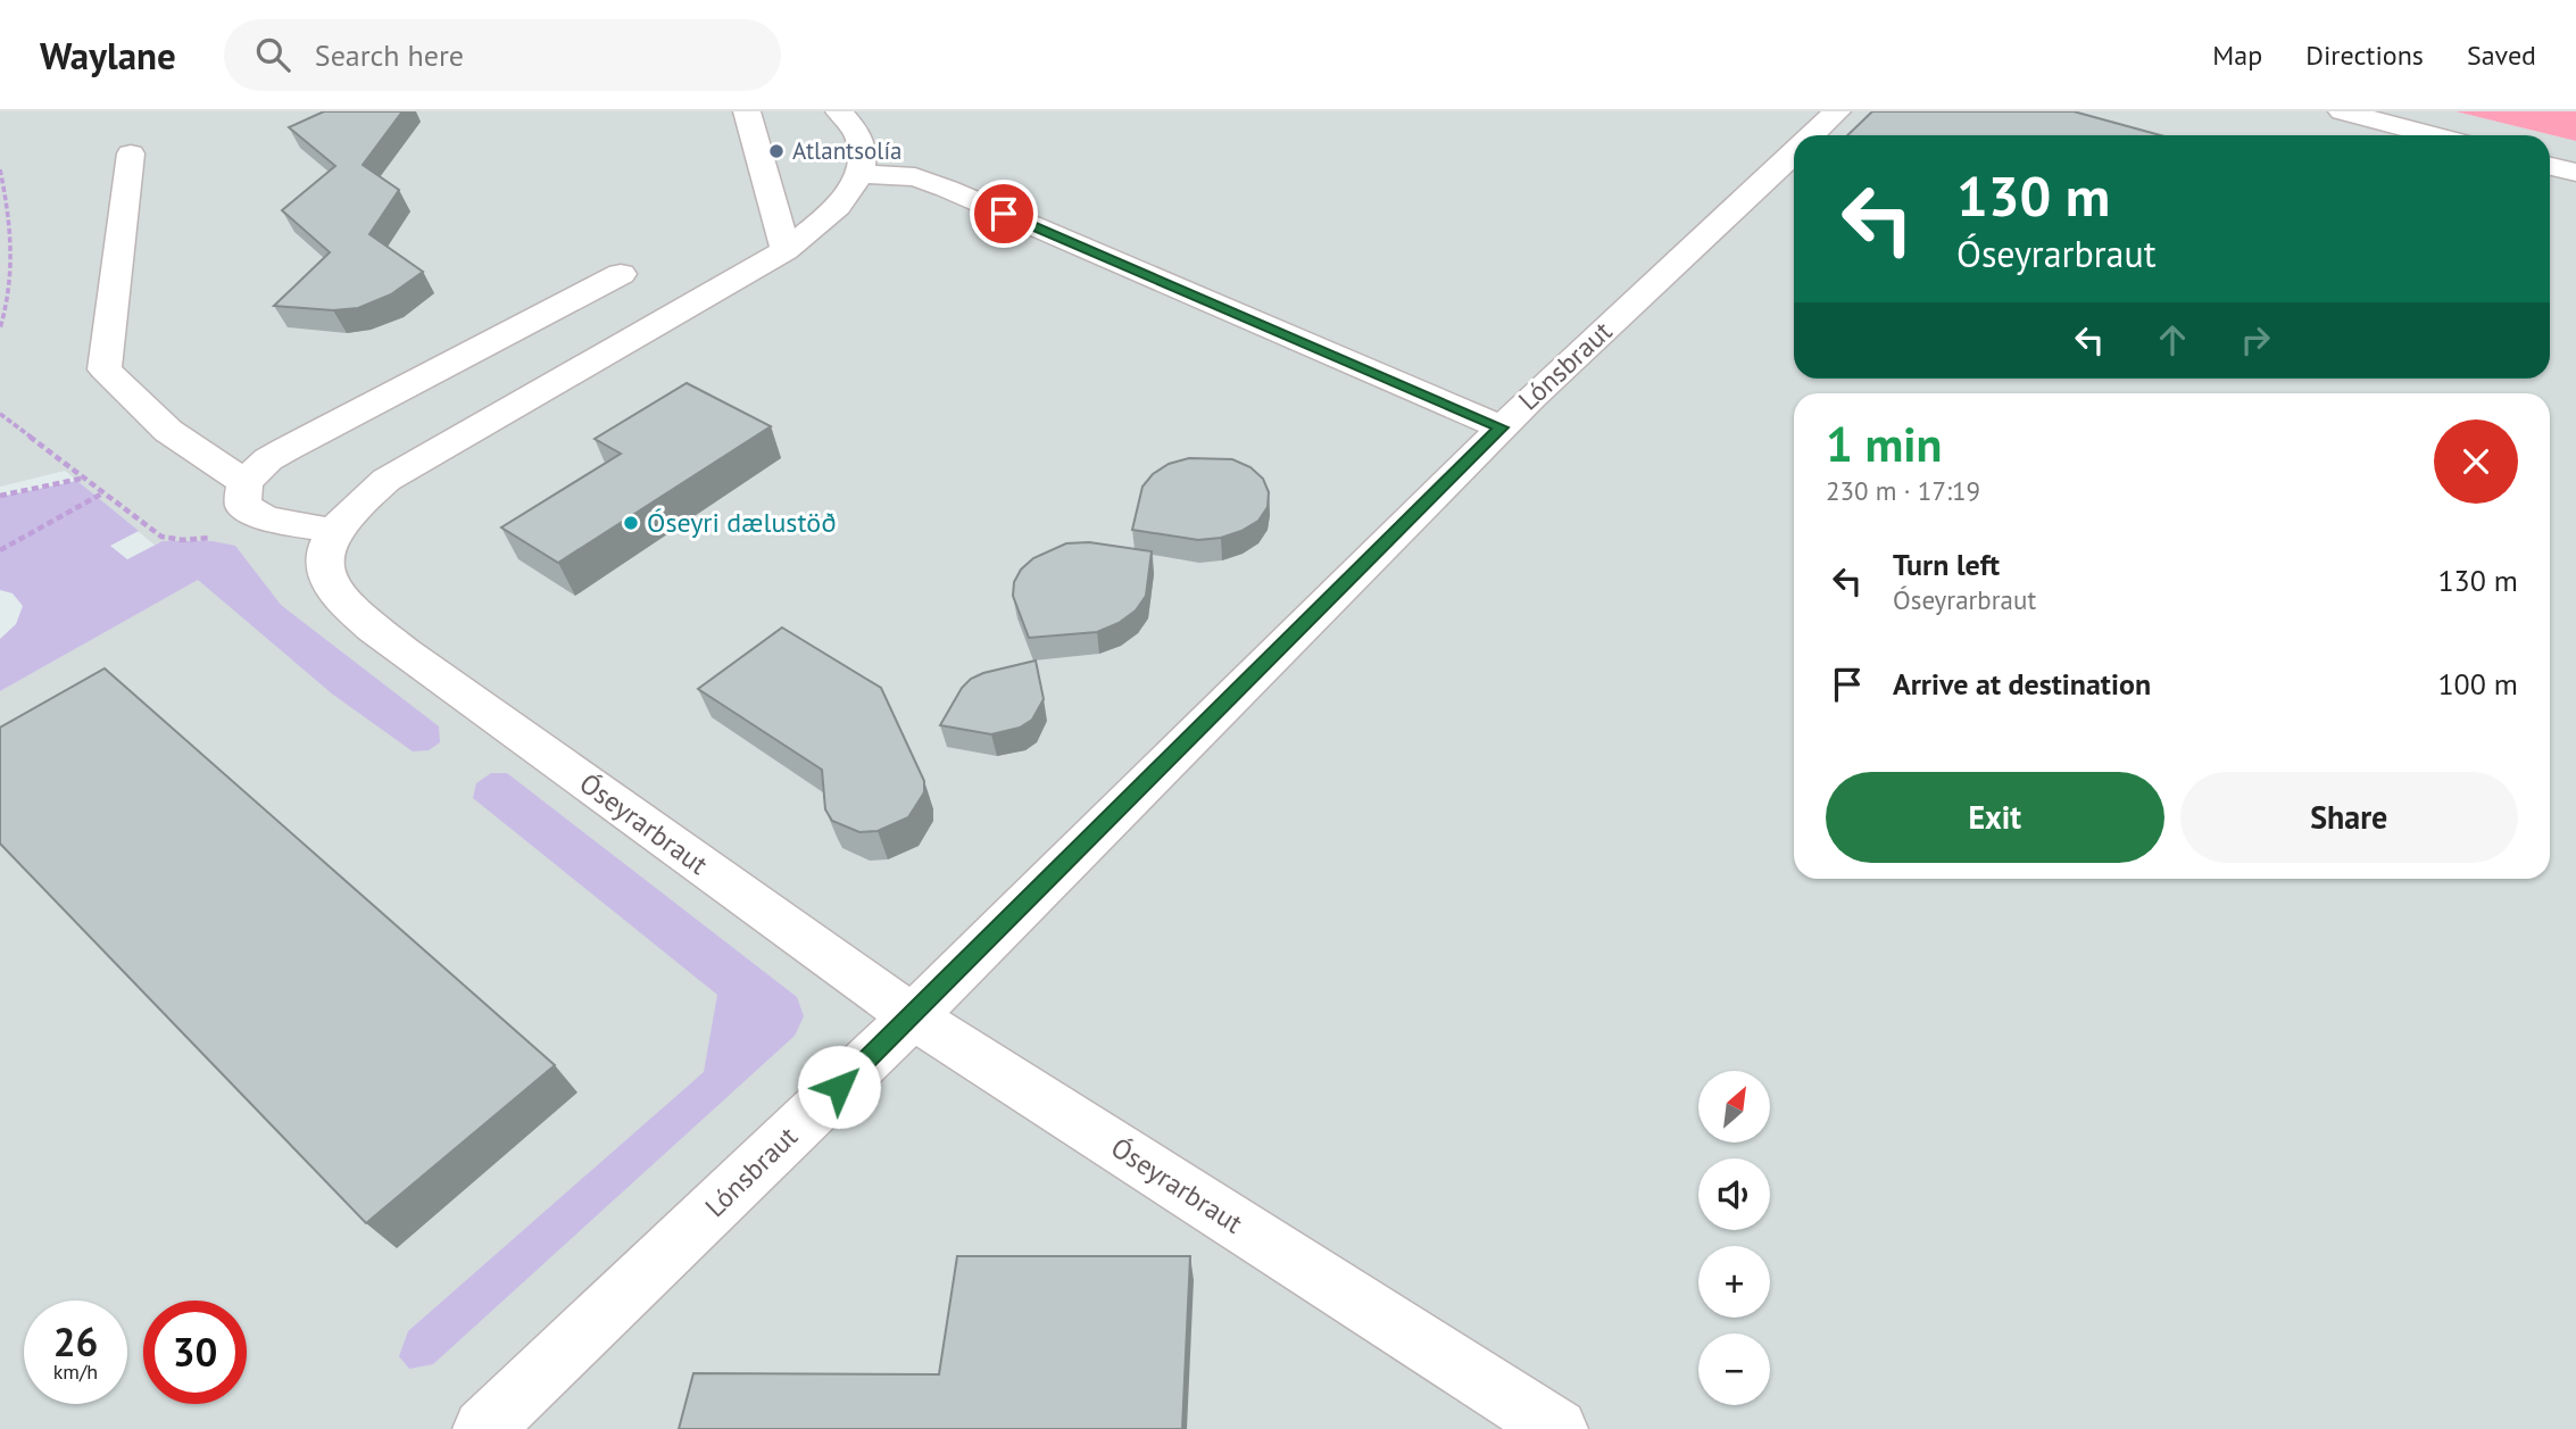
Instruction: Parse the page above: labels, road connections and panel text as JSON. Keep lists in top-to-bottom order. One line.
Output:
{"streets":{"street":["Lónsbraut","Óseyrarbraut"]},"crossings":[["Lónsbraut","Óseyrarbraut"]],"places":["Atlantsolía","Óseyri dælustöð"],"north":"top right","page":{"header":"Waylane","search":"Search here","nav":["Map","Directions","Saved"],"turn":["130 m","Óseyrarbraut"],"heading":["1 min","230 m · 17:19"],"list":[{"name":"Turn left","note":"Óseyrarbraut","value":"130 m"},{"name":"Arrive at destination","value":"100 m"}],"buttons":["Exit","Share"],"map_buttons":["+","−"],"speed":"26 km/h","limit":"30"}}
